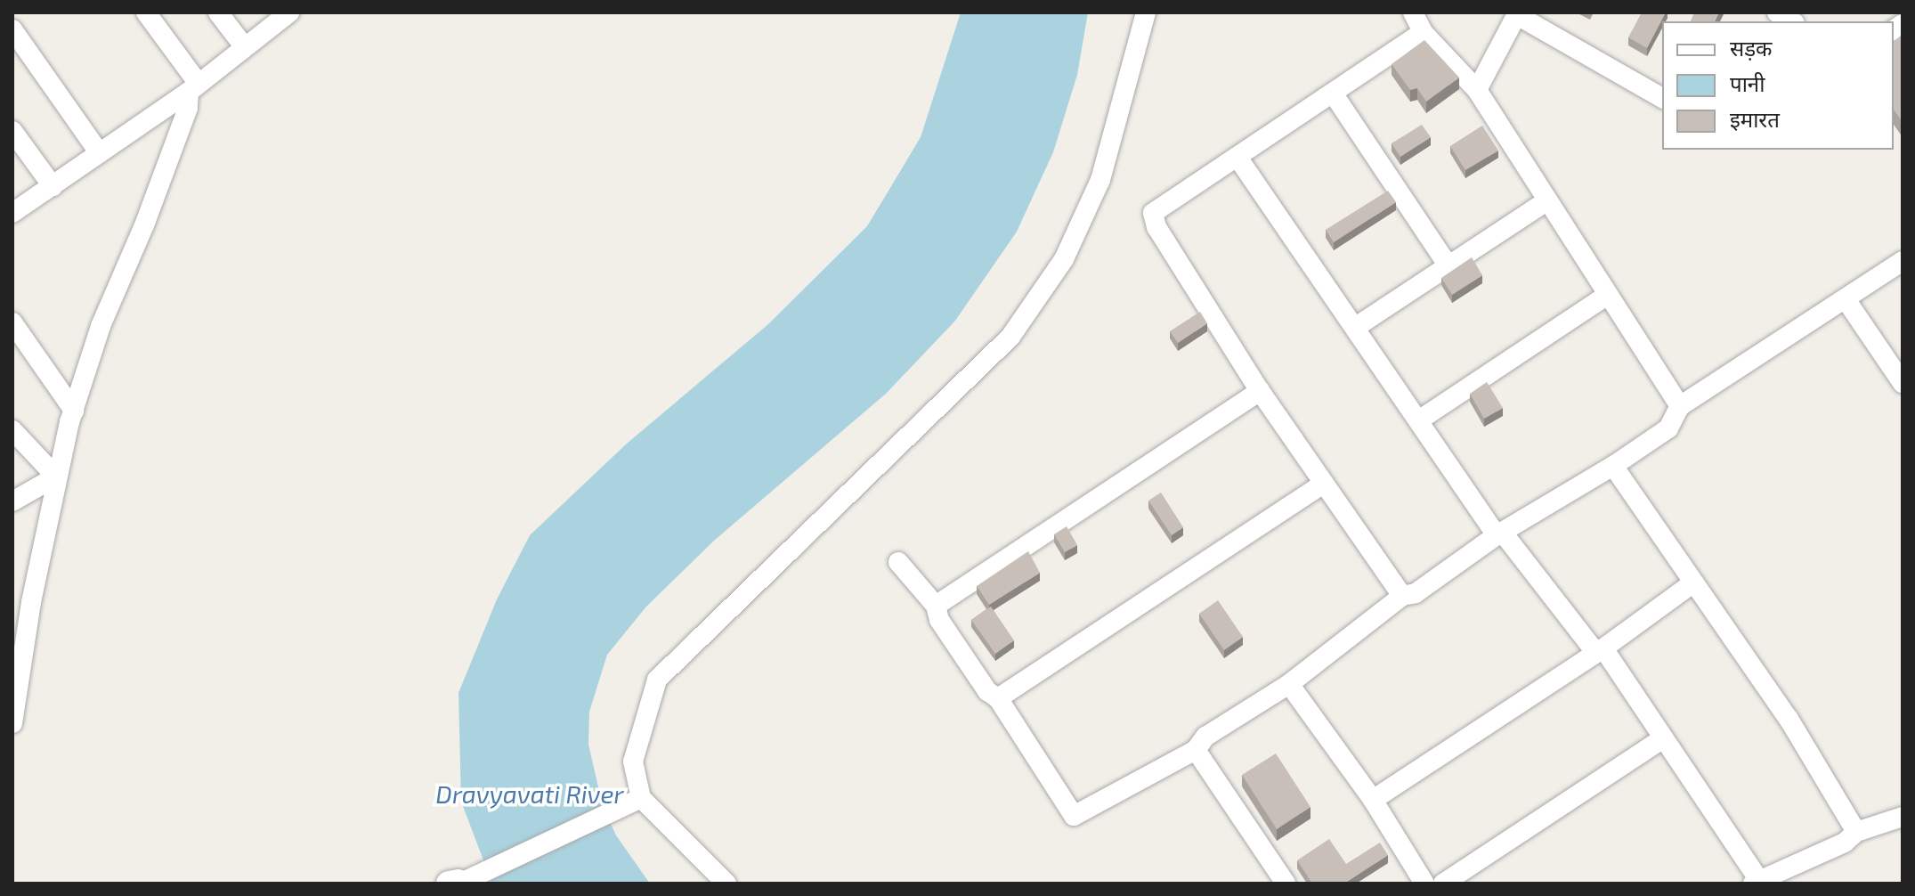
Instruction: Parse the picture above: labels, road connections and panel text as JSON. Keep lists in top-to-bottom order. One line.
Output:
{"water":["Dravyavati River"],"legend":["सड़क","पानी","इमारत"]}
